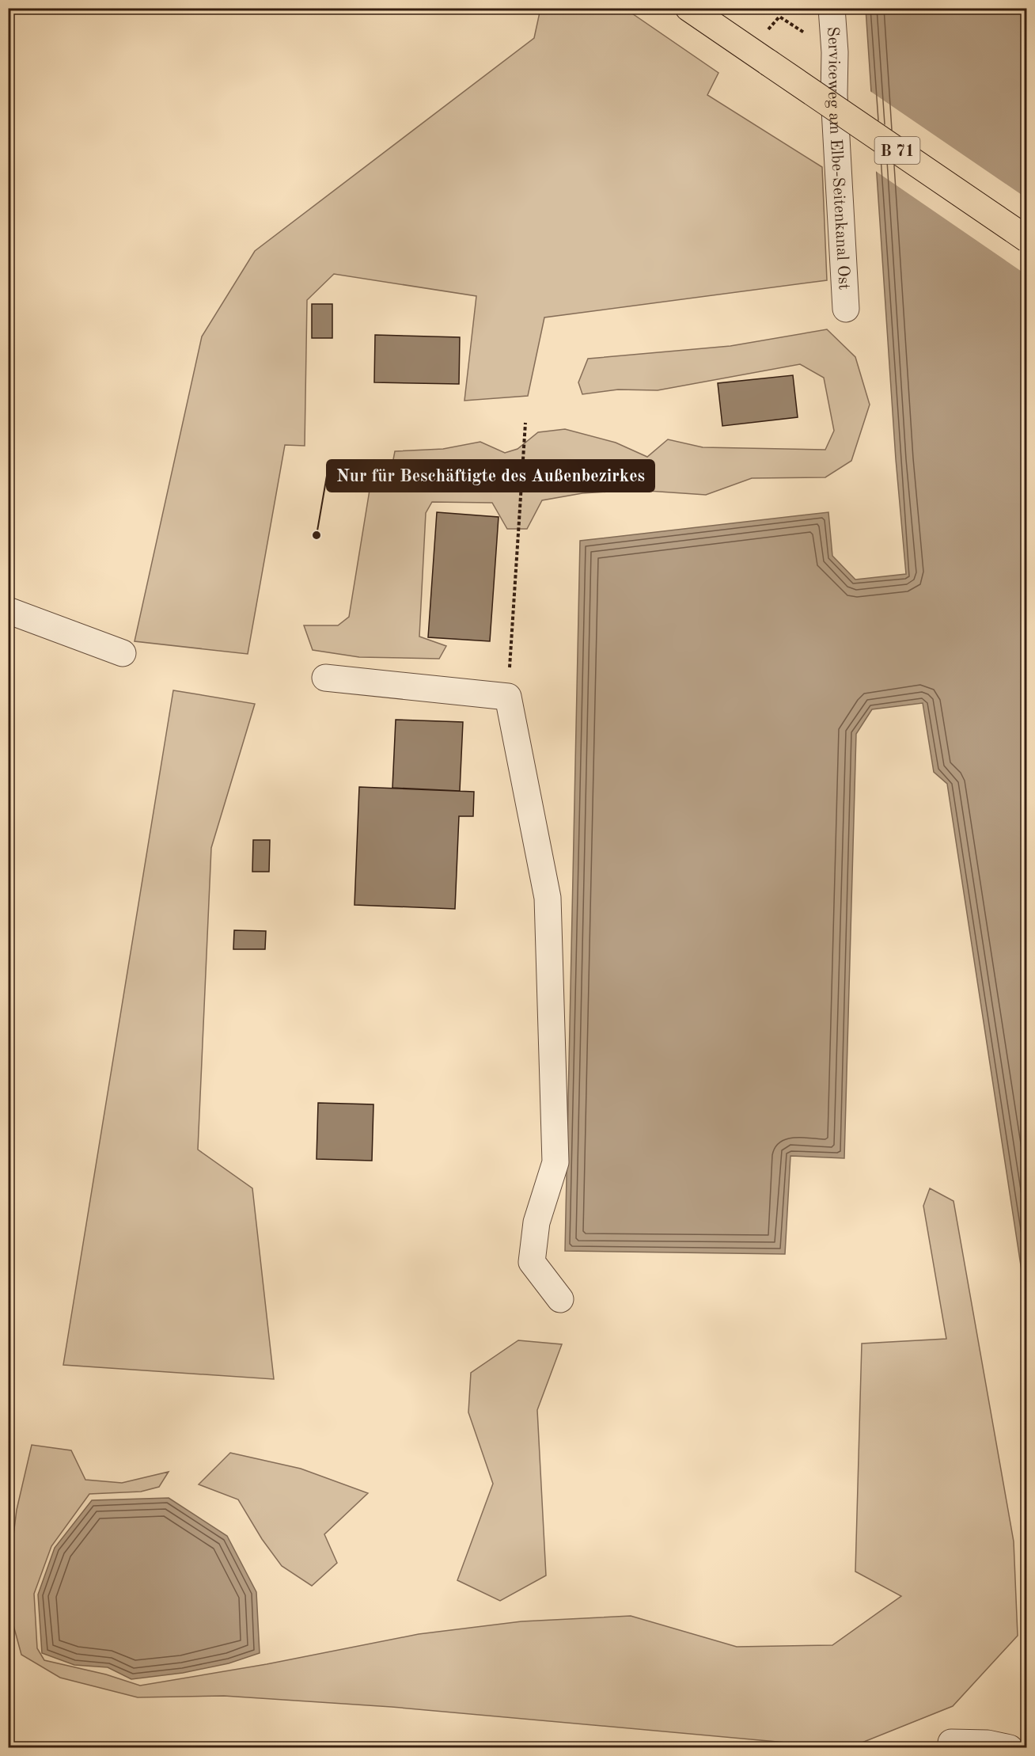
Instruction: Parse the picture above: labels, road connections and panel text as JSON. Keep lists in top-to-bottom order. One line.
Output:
{"streets":{"main road":["B 71"],"lane":["Serviceweg am Elbe-Seitenkanal Ost"]},"places":["Nur für Beschäftigte des Außenbezirkes"]}
